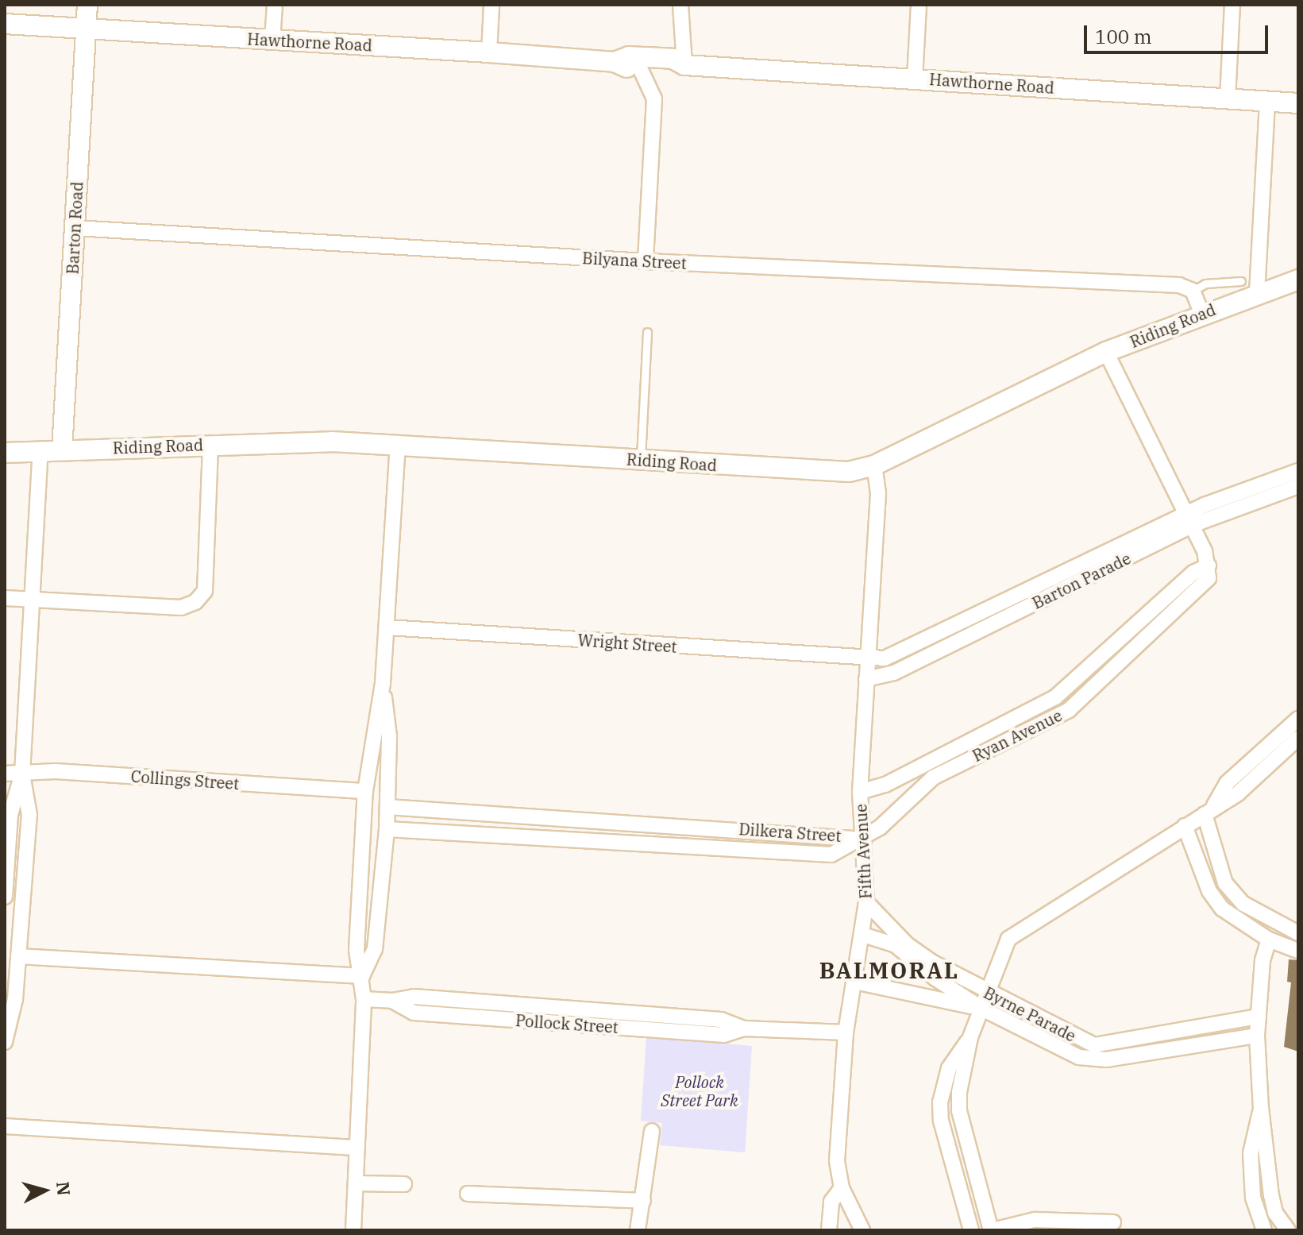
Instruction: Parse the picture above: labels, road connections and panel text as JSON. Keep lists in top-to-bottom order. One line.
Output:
{"streets":{"street":["Hawthorne Road","Barton Road","Bilyana Street","Riding Road","Barton Parade","Wright Street","Ryan Avenue","Collings Street","Dilkera Street","Fifth Avenue","Byrne Parade","Pollock Street"]},"crossings":[["Hawthorne Road","Barton Road"],["Barton Road","Bilyana Street"],["Barton Road","Riding Road"],["Riding Road","Fifth Avenue"],["Barton Parade","Wright Street"],["Barton Parade","Fifth Avenue"],["Wright Street","Fifth Avenue"],["Ryan Avenue","Dilkera Street"],["Ryan Avenue","Fifth Avenue"],["Dilkera Street","Fifth Avenue"],["Fifth Avenue","Byrne Parade"],["Fifth Avenue","Pollock Street"]],"districts":["BALMORAL"],"parks":["Pollock Street Park"],"scale_bar":"100 m","north":"right"}
